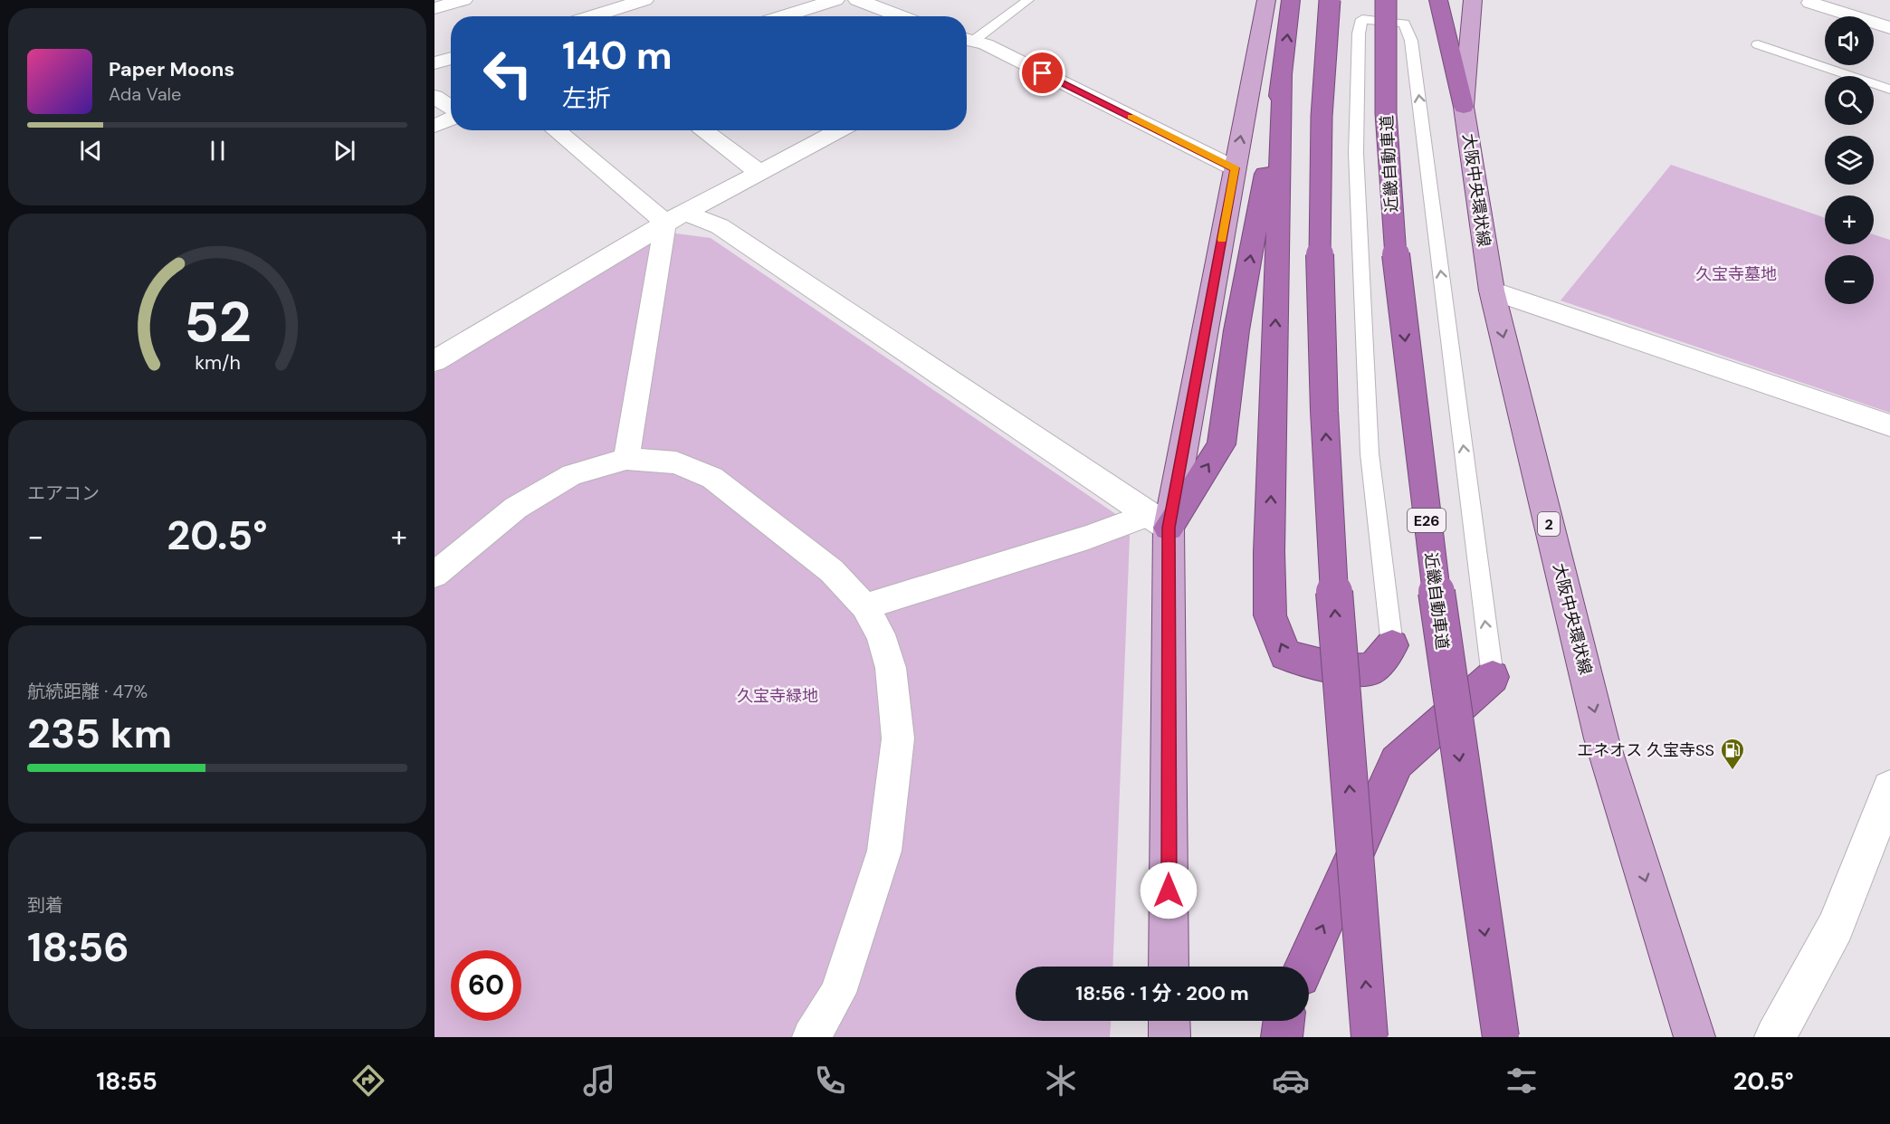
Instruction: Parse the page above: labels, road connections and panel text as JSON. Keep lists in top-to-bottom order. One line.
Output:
{"streets":{"highway":["近畿自動車道","E26"],"main road":["大阪中央環状線","2"]},"one_way":["大阪中央環状線"],"parks":["久宝寺墓地","久宝寺緑地"],"places":{"fuel station":["エネオス 久宝寺SS"]},"page":{"map_buttons":["+","−"],"turn":["140 m","左折"],"song":["Paper Moons","Ada Vale"],"tile":["エアコン",["航続距離 · 47%","235 km"],["到着","18:56"]],"heat":["−","20.5°","+"],"limit":"60","trip":"18:56 · 1 分 · 200 m","tabs":["18:55","20.5°"],"gauge":["52","km/h"]}}
